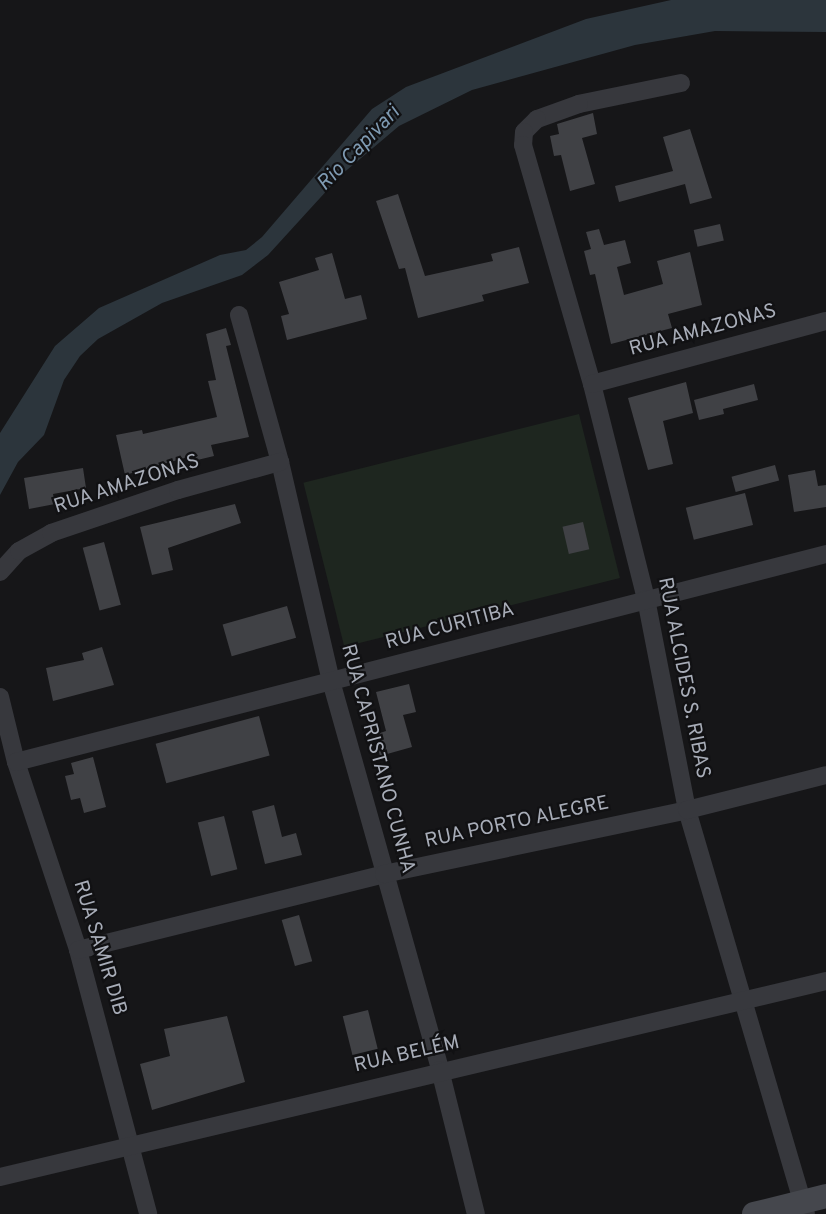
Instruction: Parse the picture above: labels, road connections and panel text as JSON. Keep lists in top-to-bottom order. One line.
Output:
{"streets":{"street":["RUA AMAZONAS","RUA CURITIBA","RUA ALCIDES S. RIBAS","RUA CAPRISTANO CUNHA","RUA PORTO ALEGRE","RUA SAMIR DIB","RUA BELÉM"]},"crossings":[["RUA AMAZONAS","RUA ALCIDES S. RIBAS"],["RUA AMAZONAS","RUA CAPRISTANO CUNHA"],["RUA CURITIBA","RUA ALCIDES S. RIBAS"],["RUA CURITIBA","RUA CAPRISTANO CUNHA"],["RUA CURITIBA","RUA SAMIR DIB"],["RUA ALCIDES S. RIBAS","RUA PORTO ALEGRE"],["RUA ALCIDES S. RIBAS","RUA BELÉM"],["RUA CAPRISTANO CUNHA","RUA PORTO ALEGRE"],["RUA CAPRISTANO CUNHA","RUA BELÉM"],["RUA PORTO ALEGRE","RUA SAMIR DIB"],["RUA SAMIR DIB","RUA BELÉM"]],"water":["Rio Capivari"]}
